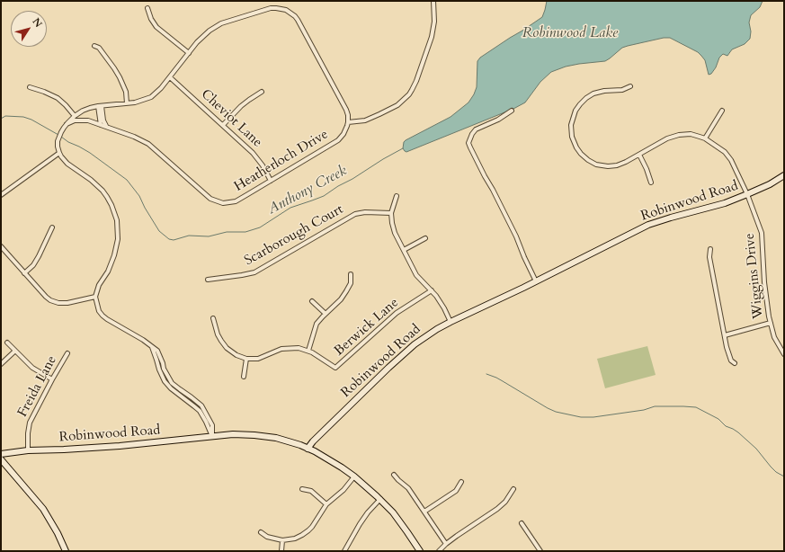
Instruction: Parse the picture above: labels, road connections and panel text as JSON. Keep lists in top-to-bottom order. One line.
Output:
{"streets":{"main road":["Robinwood Road"],"street":["Cheviot Lane","Heatherloch Drive","Scarborough Court","Wiggins Drive","Berwick Lane","Freida Lane"]},"crossings":[["Cheviot Lane","Heatherloch Drive"],["Robinwood Road","Wiggins Drive"],["Robinwood Road","Freida Lane"]],"water":["Robinwood Lake","Anthony Creek"],"north":"top right"}
